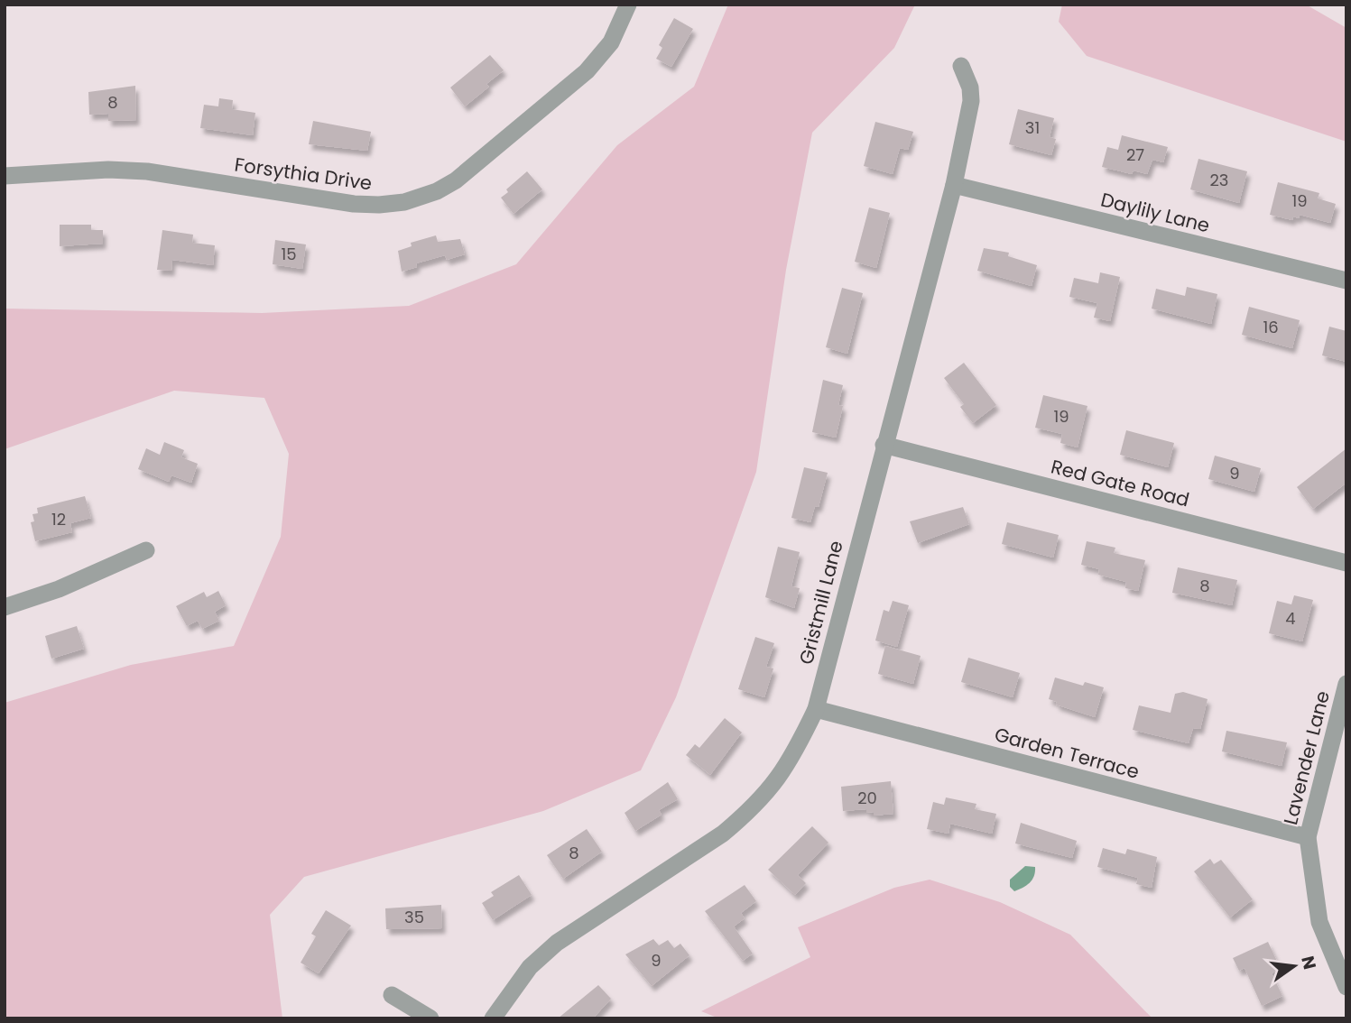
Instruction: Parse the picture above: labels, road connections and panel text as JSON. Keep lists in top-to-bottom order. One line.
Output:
{"streets":{"street":["Forsythia Drive","Daylily Lane","Red Gate Road","Gristmill Lane","Garden Terrace","Lavender Lane"]},"crossings":[["Daylily Lane","Gristmill Lane"],["Red Gate Road","Gristmill Lane"],["Gristmill Lane","Garden Terrace"],["Garden Terrace","Lavender Lane"]],"house_numbers":["8","31","27","23","19","15","16","19","9","12","8","4","20","8","35","9"],"north":"right"}
